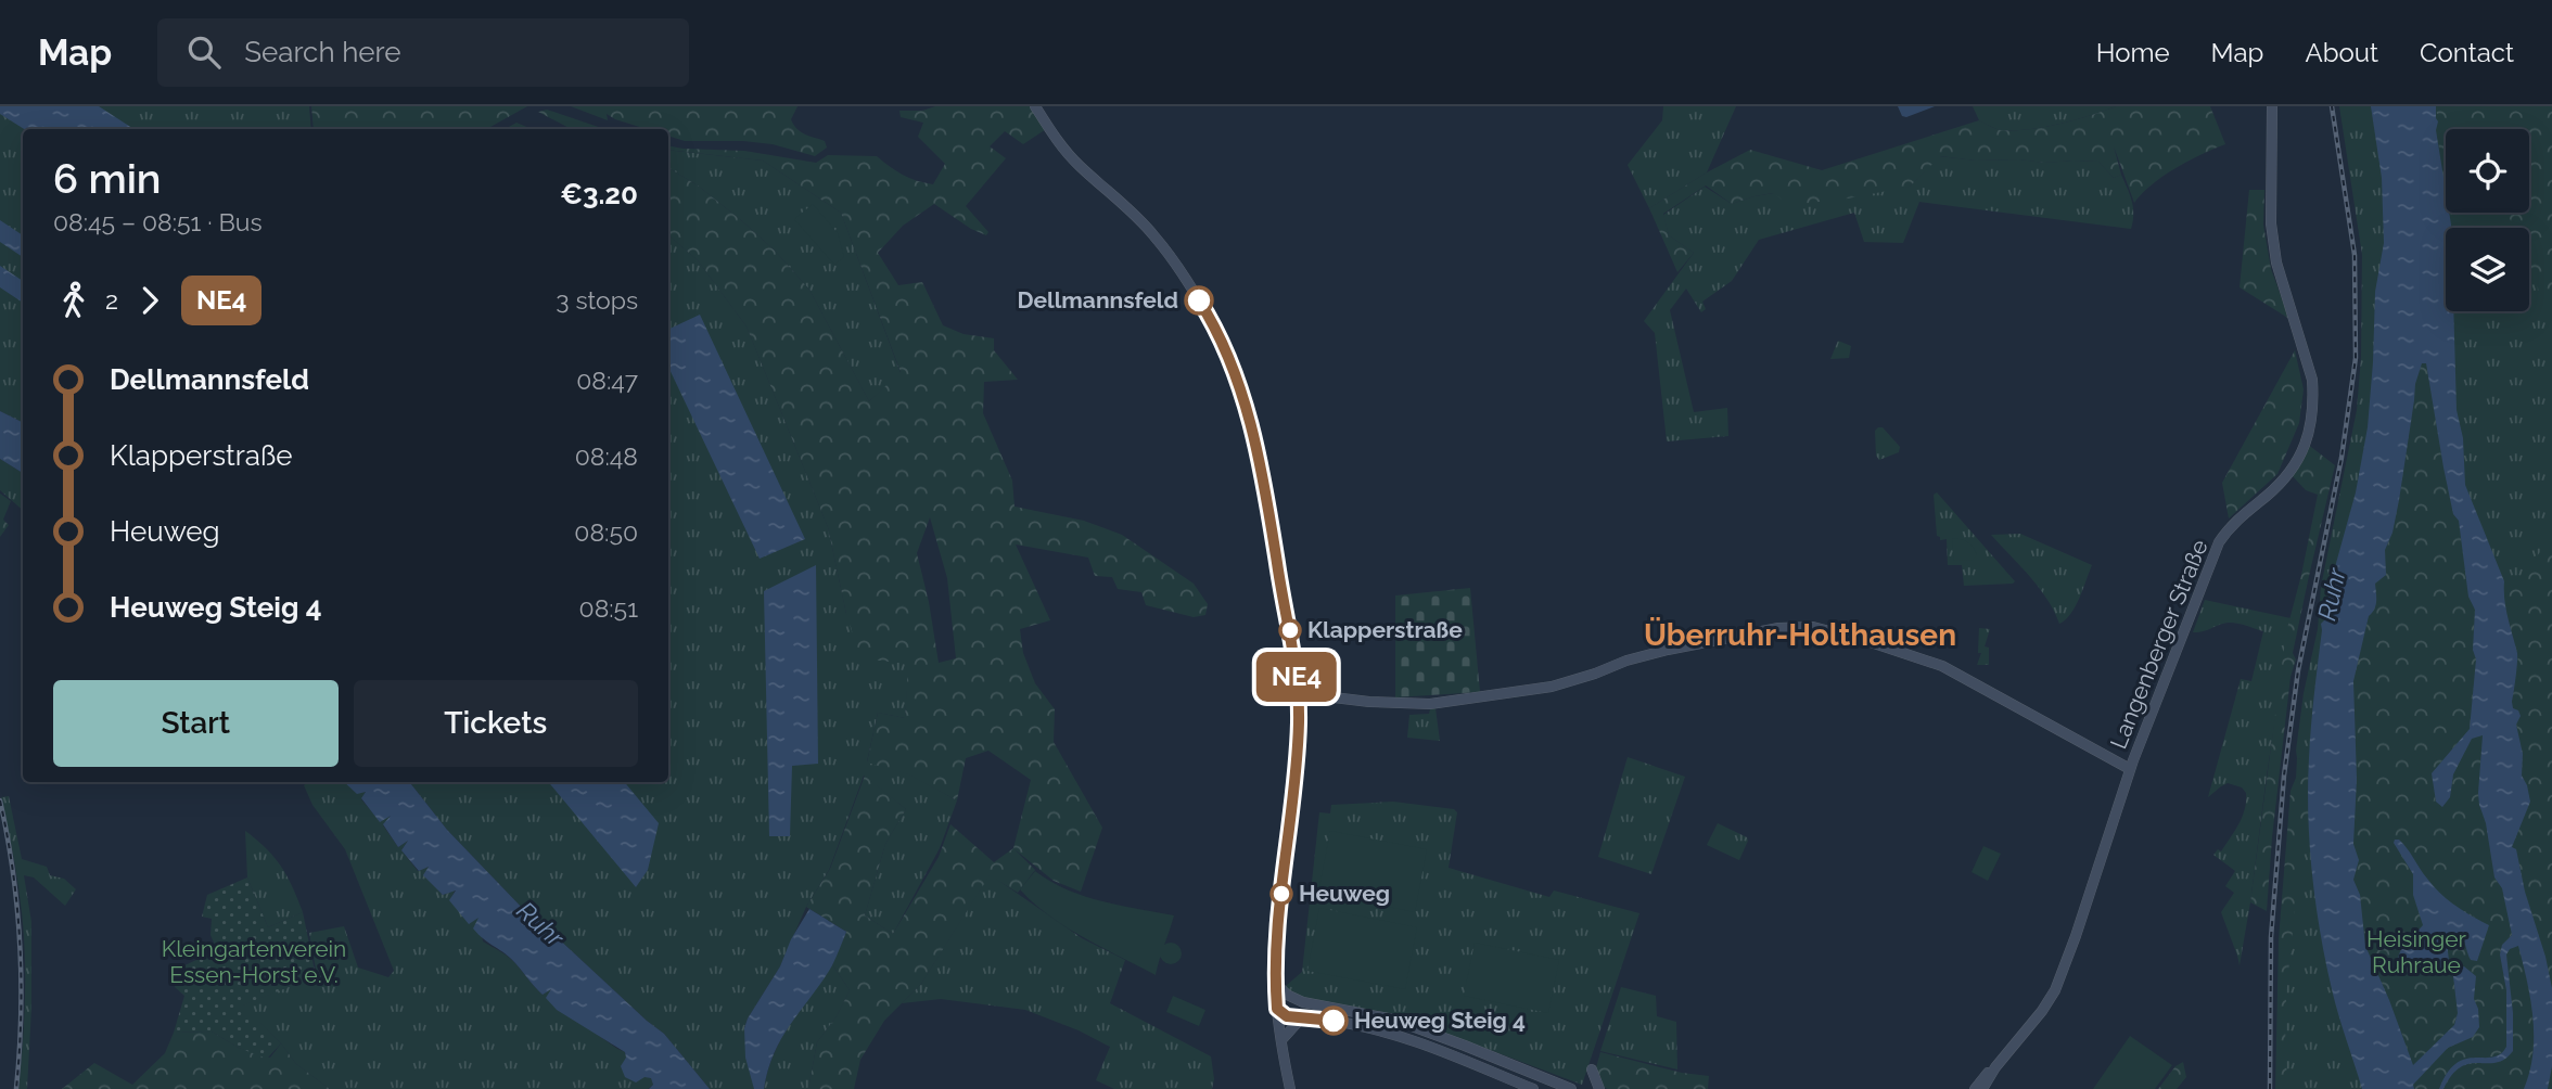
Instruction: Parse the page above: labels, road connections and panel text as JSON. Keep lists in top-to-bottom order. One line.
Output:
{"streets":{"main road":["Langenberger Straße"]},"districts":["Überruhr-Holthausen"],"water":["Ruhr"],"parks":["Heisinger Ruhraue","Kleingartenverein Essen-Horst e.V."],"places":["Dellmannsfeld","Klapperstraße","Heuweg","Heuweg Steig 4"],"lines":["bus line NE4"],"page":{"header":"Map","search":"Search here","nav":["Home","Map","About","Contact"],"on_map":"NE4","heading":["6 min","08:45 – 08:51 · Bus","€3.20"],"legs":["2","NE4","3 stops"],"list":[{"name":"Dellmannsfeld","value":"08:47"},{"name":"Klapperstraße","value":"08:48"},{"name":"Heuweg","value":"08:50"},{"name":"Heuweg Steig 4","value":"08:51"}],"buttons":["Start","Tickets"]}}
